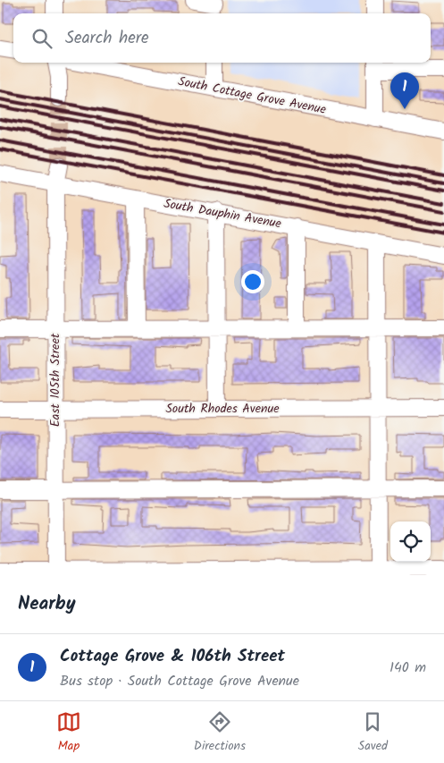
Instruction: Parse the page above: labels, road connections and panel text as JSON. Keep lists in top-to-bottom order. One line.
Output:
{"streets":{"street":["South Cottage Grove Avenue","South Dauphin Avenue","East 105th Street","South Rhodes Avenue"]},"crossings":[["South Dauphin Avenue","East 105th Street"],["East 105th Street","South Rhodes Avenue"]],"page":{"search":"Search here","pins":"1","heading":"Nearby","list":[{"mark":"1","name":"Cottage Grove & 106th Street","note":"Bus stop · South Cottage Grove Avenue","value":"140 m"}],"nav":["Map","Directions","Saved"]}}
